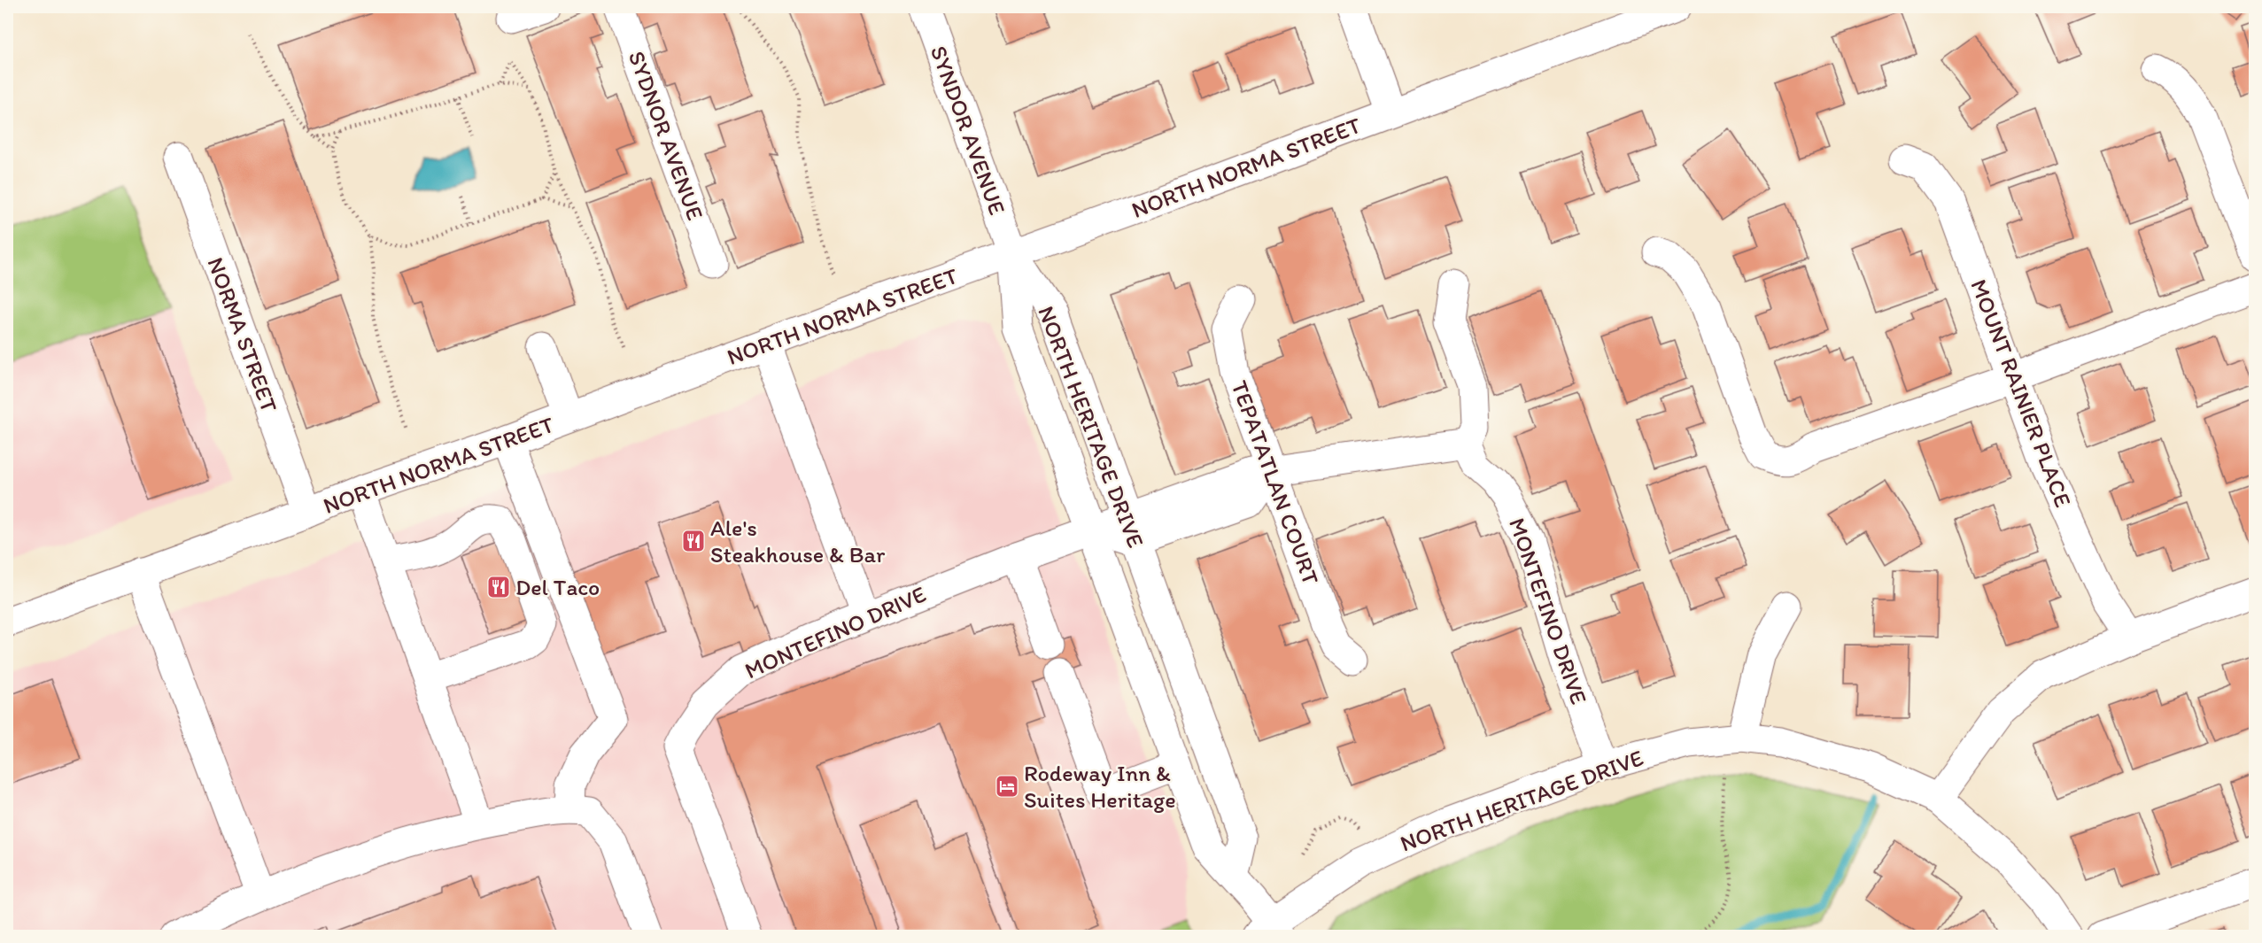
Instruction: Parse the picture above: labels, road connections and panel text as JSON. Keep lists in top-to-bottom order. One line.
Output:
{"streets":{"street":["SYNDOR AVENUE","SYDNOR AVENUE","NORTH NORMA STREET","NORMA STREET","MOUNT RAINIER PLACE","NORTH HERITAGE DRIVE","TEPATATLAN COURT","MONTEFINO DRIVE"]},"crossings":[["SYNDOR AVENUE","NORTH NORMA STREET"],["SYNDOR AVENUE","NORTH HERITAGE DRIVE"],["NORTH NORMA STREET","NORMA STREET"],["NORTH NORMA STREET","NORTH HERITAGE DRIVE"],["NORTH HERITAGE DRIVE","MONTEFINO DRIVE"]],"places":{"restaurant":["Ale's Steakhouse & Bar","Del Taco"],"hotel":["Rodeway Inn & Suites Heritage"]}}
